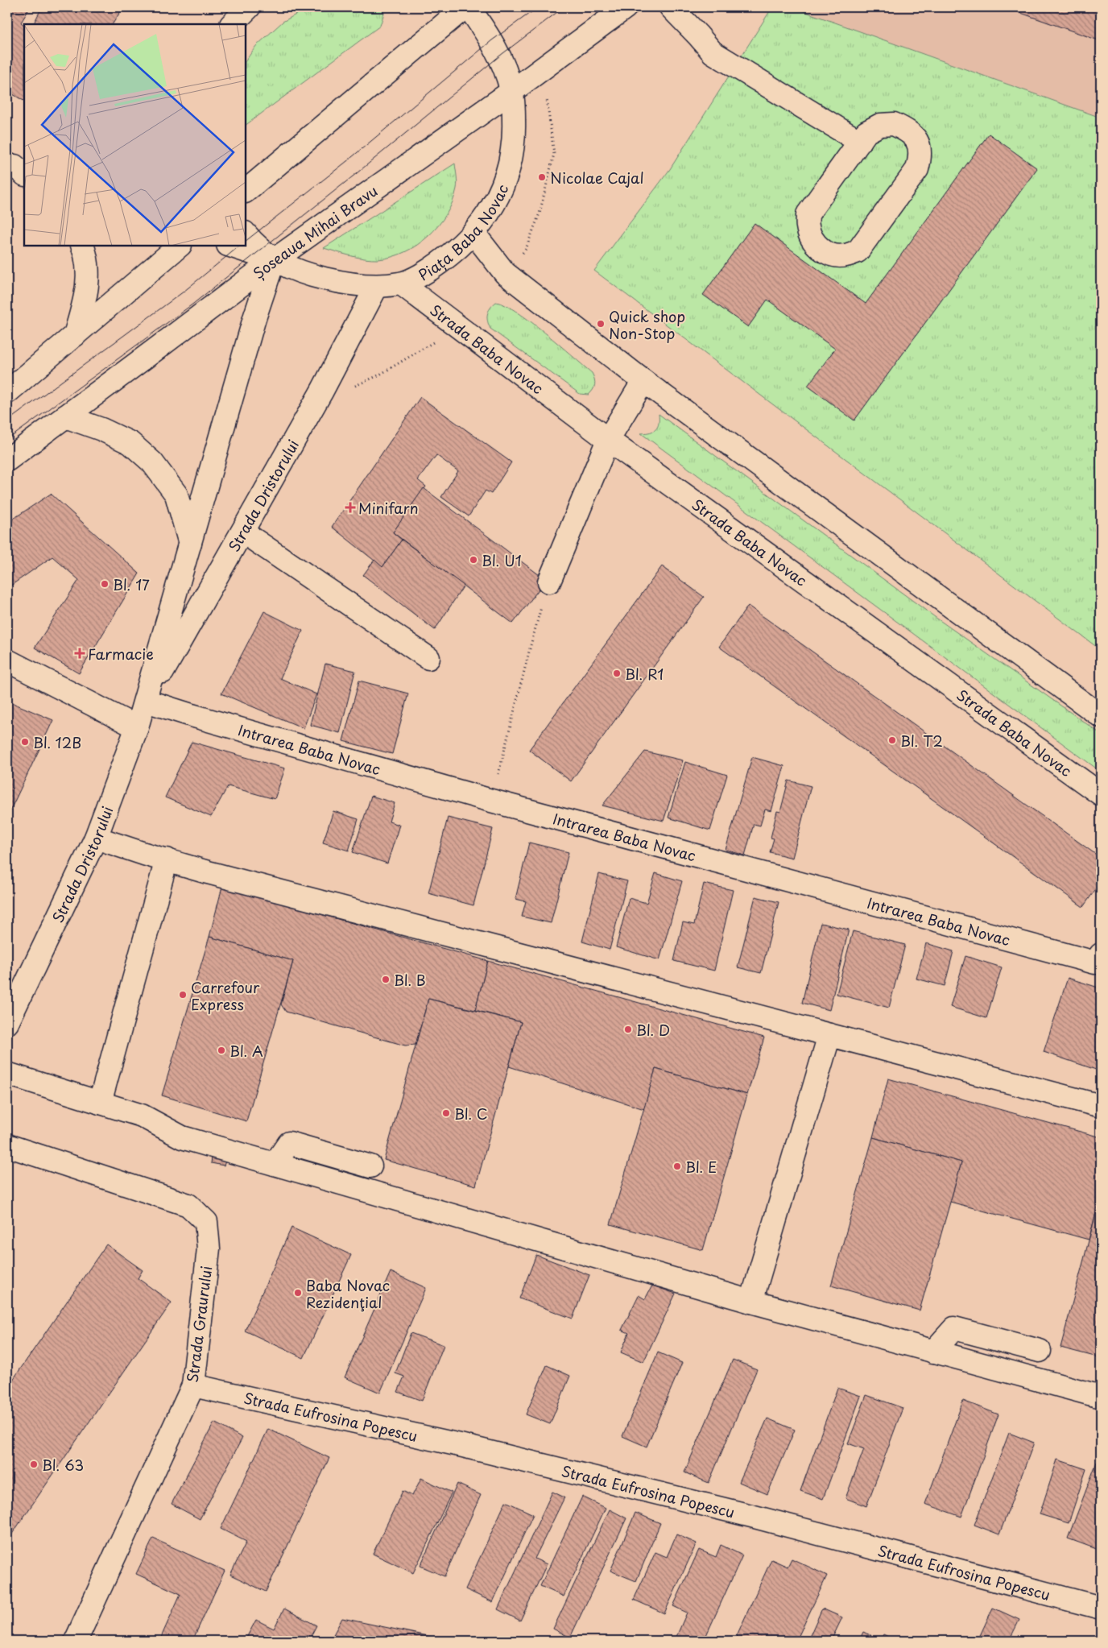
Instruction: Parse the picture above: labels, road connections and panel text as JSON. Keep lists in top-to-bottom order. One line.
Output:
{"streets":{"street":["Piața Baba Novac","Șoseaua Mihai Bravu","Strada Baba Novac","Strada Dristorului","Intrarea Baba Novac","Strada Graurului","Strada Eufrosina Popescu"]},"crossings":[["Piața Baba Novac","Șoseaua Mihai Bravu"],["Piața Baba Novac","Strada Baba Novac"],["Piața Baba Novac","Strada Dristorului"],["Șoseaua Mihai Bravu","Strada Dristorului"],["Strada Dristorului","Intrarea Baba Novac"],["Strada Graurului","Strada Eufrosina Popescu"]],"places":{"other":["Nicolae Cajal","Quick shop Non-Stop","Bl. U1","Bl. 17","Bl. R1","Bl. T2","Bl. 12B","Bl. B","Carrefour Express","Bl. D","Bl. A","Bl. C","Bl. E","Baba Novac Rezidenţial","Bl. 63"],"health":["Minifarn","Farmacie"]}}
